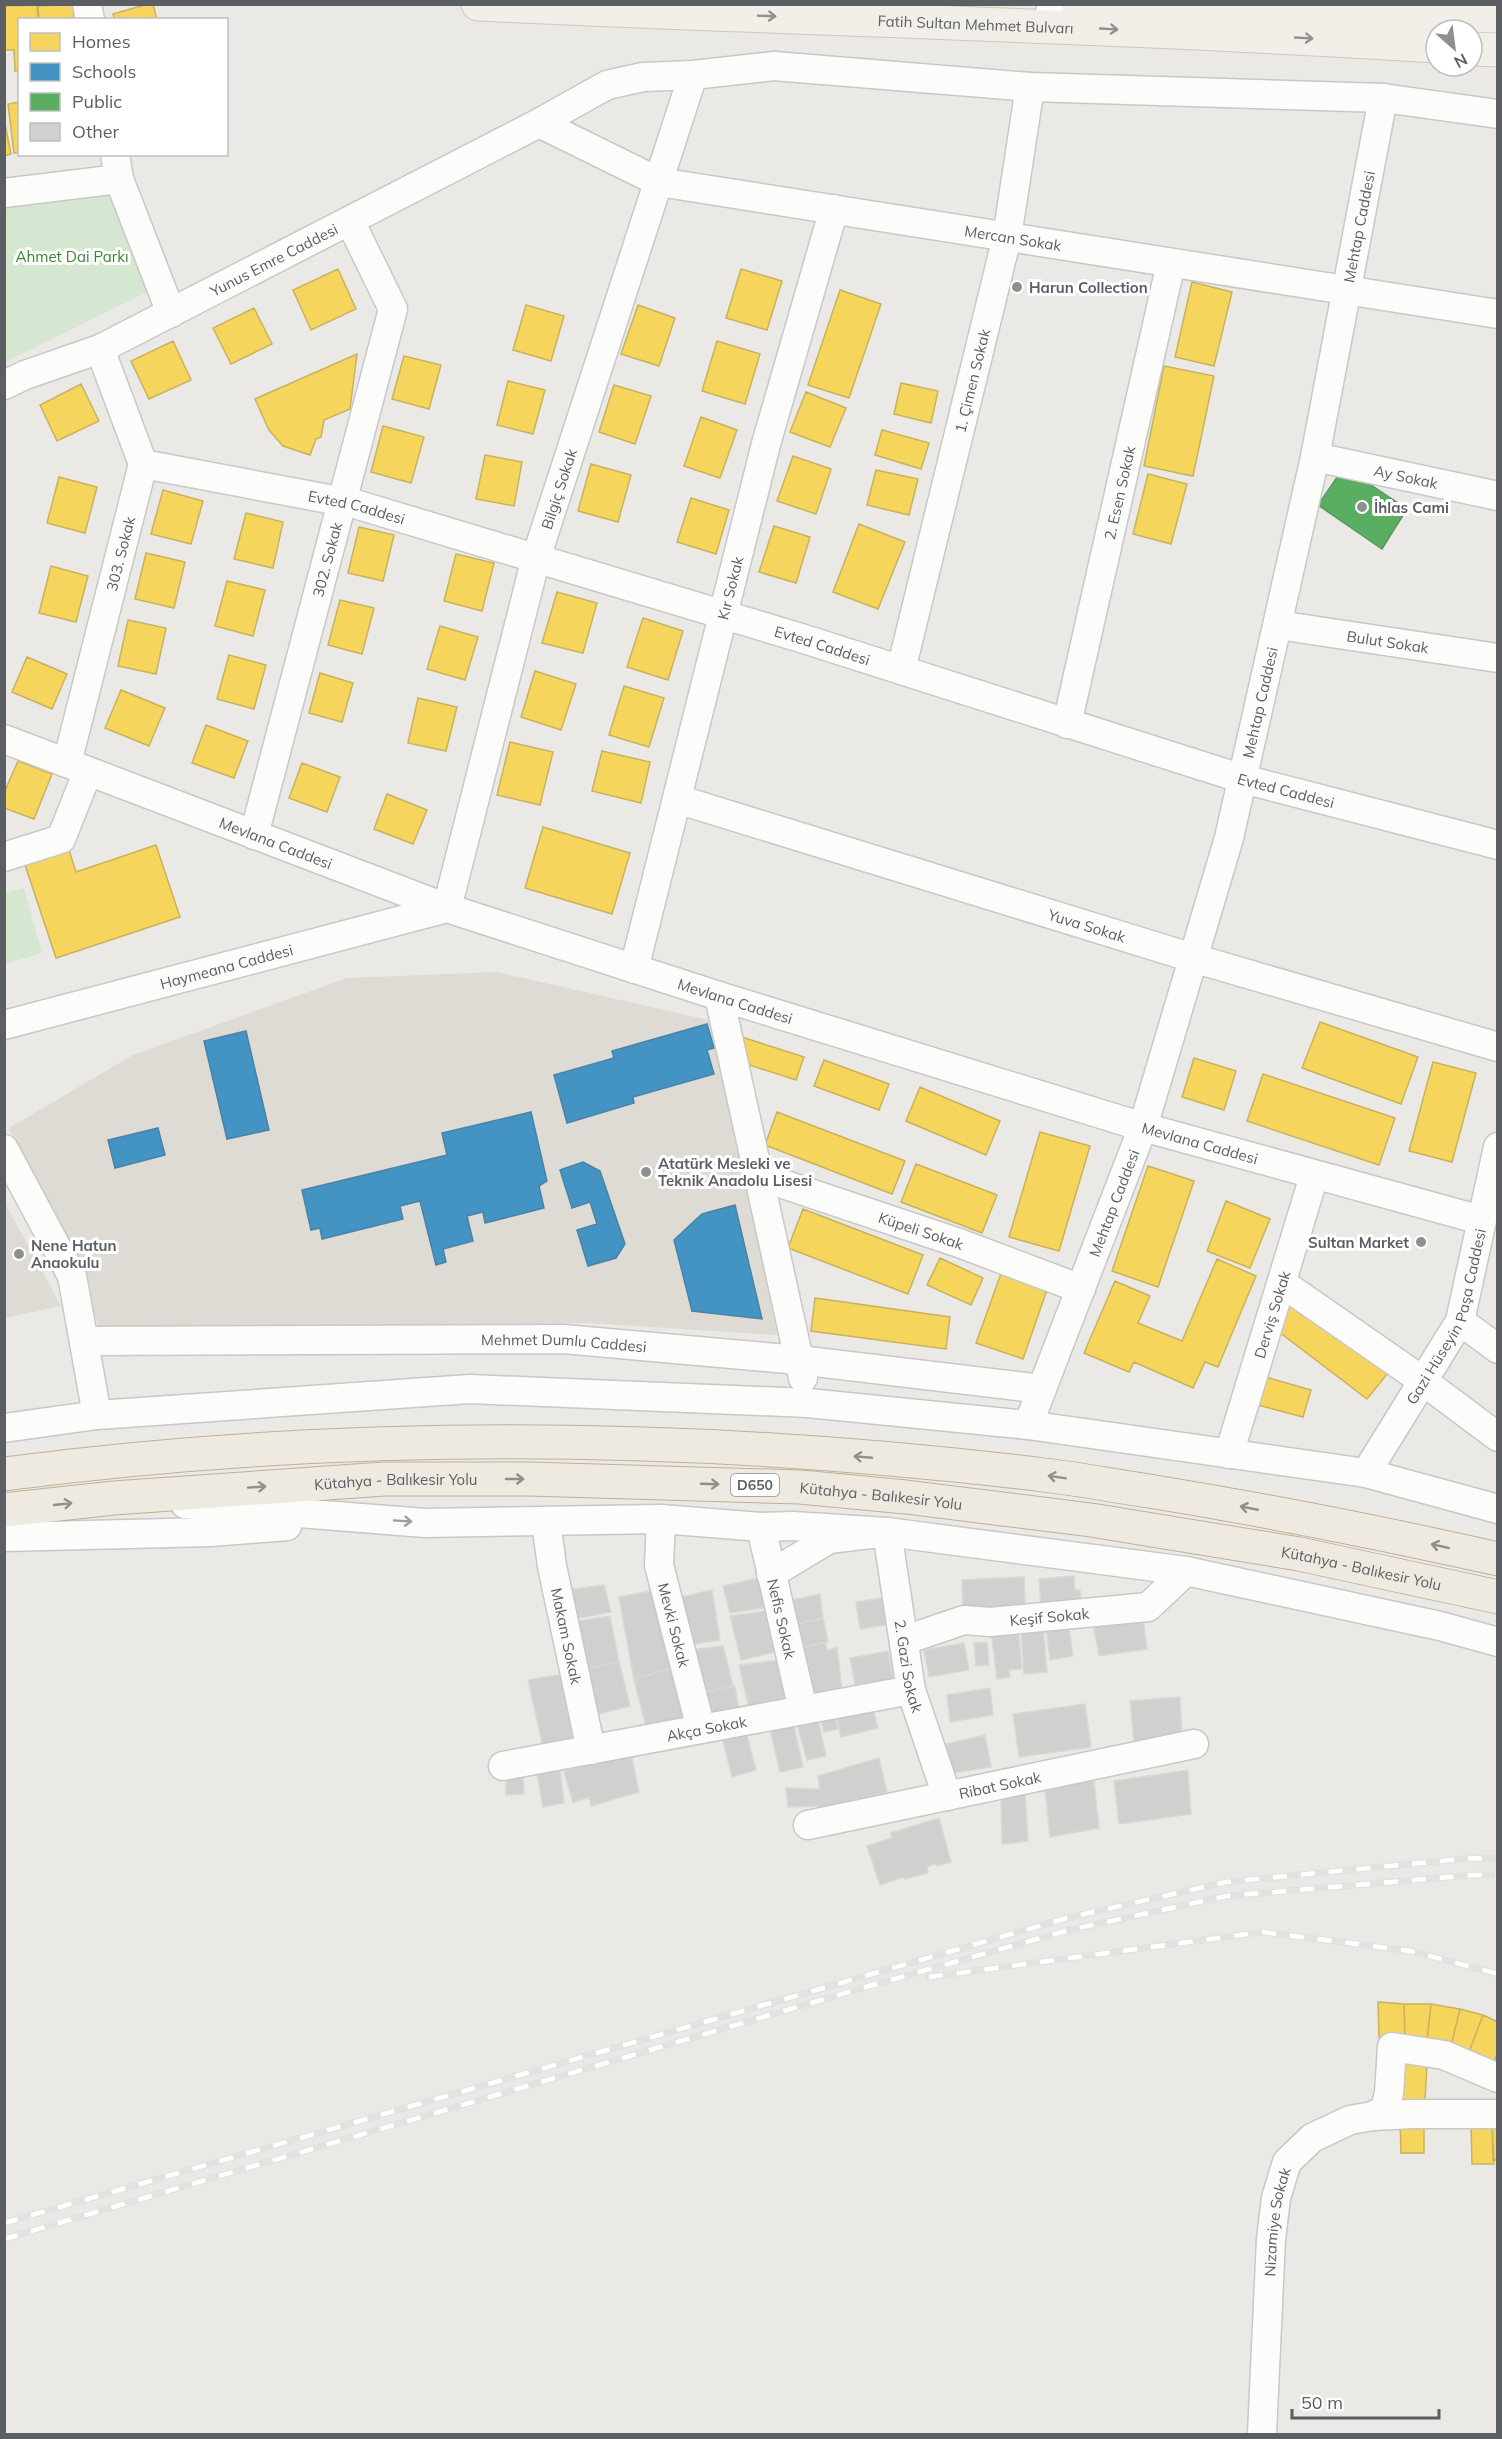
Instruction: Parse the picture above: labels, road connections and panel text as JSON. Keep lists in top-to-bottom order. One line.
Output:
{"streets":{"highway":["Kütahya - Balıkesir Yolu","D650"],"main road":["Fatih Sultan Mehmet Bulvarı"],"street":["Mehtap Caddesi","Mercan Sokak","Yunus Emre Caddesi","1. Çimen Sokak","Ay Sokak","Bilgiç Sokak","2. Esen Sokak","Evted Caddesi","303. Sokak","302. Sokak","Kır Sokak","Bulut Sokak","Mevlana Caddesi","Yuva Sokak","Haymeana Caddesi","Küpeli Sokak","Derviş Sokak","Gazi Hüseyin Paşa Caddesi","Mehmet Dumlu Caddesi","Keşif Sokak","Nefis Sokak","Mevki Sokak","Makam Sokak","2. Gazi Sokak","Akça Sokak","Ribat Sokak","Nizamiye Sokak"]},"crossings":[["Mehtap Caddesi","Mercan Sokak"],["Mehtap Caddesi","Yunus Emre Caddesi"],["Mehtap Caddesi","Ay Sokak"],["Mehtap Caddesi","Evted Caddesi"],["Mehtap Caddesi","Bulut Sokak"],["Mehtap Caddesi","Mevlana Caddesi"],["Mehtap Caddesi","Yuva Sokak"],["Mehtap Caddesi","Küpeli Sokak"],["Mehtap Caddesi","Mehmet Dumlu Caddesi"],["Mercan Sokak","Yunus Emre Caddesi"],["Mercan Sokak","1. Çimen Sokak"],["Mercan Sokak","Bilgiç Sokak"],["Mercan Sokak","2. Esen Sokak"],["Mercan Sokak","Kır Sokak"],["Yunus Emre Caddesi","1. Çimen Sokak"],["Yunus Emre Caddesi","Bilgiç Sokak"],["Yunus Emre Caddesi","302. Sokak"],["1. Çimen Sokak","Evted Caddesi"],["Bilgiç Sokak","Evted Caddesi"],["Bilgiç Sokak","Mevlana Caddesi"],["Bilgiç Sokak","Haymeana Caddesi"],["2. Esen Sokak","Evted Caddesi"],["Evted Caddesi","303. Sokak"],["Evted Caddesi","302. Sokak"],["Evted Caddesi","Kır Sokak"],["303. Sokak","Mevlana Caddesi"],["302. Sokak","Mevlana Caddesi"],["Kır Sokak","Mevlana Caddesi"],["Kır Sokak","Yuva Sokak"],["Mevlana Caddesi","Haymeana Caddesi"],["Mevlana Caddesi","Derviş Sokak"],["Mevlana Caddesi","Gazi Hüseyin Paşa Caddesi"],["Keşif Sokak","2. Gazi Sokak"],["Nefis Sokak","Akça Sokak"],["Mevki Sokak","Akça Sokak"],["Makam Sokak","Akça Sokak"],["2. Gazi Sokak","Akça Sokak"],["2. Gazi Sokak","Ribat Sokak"]],"parks":["Ahmet Dai Parkı"],"places":["Harun Collection","İhlas Cami","Atatürk Mesleki ve Teknik Anadolu Lisesi","Sultan Market","Nene Hatun Anaokulu"],"legend":["Homes","Schools","Public","Other"],"scale_bar":"50 m","north":"bottom right"}
